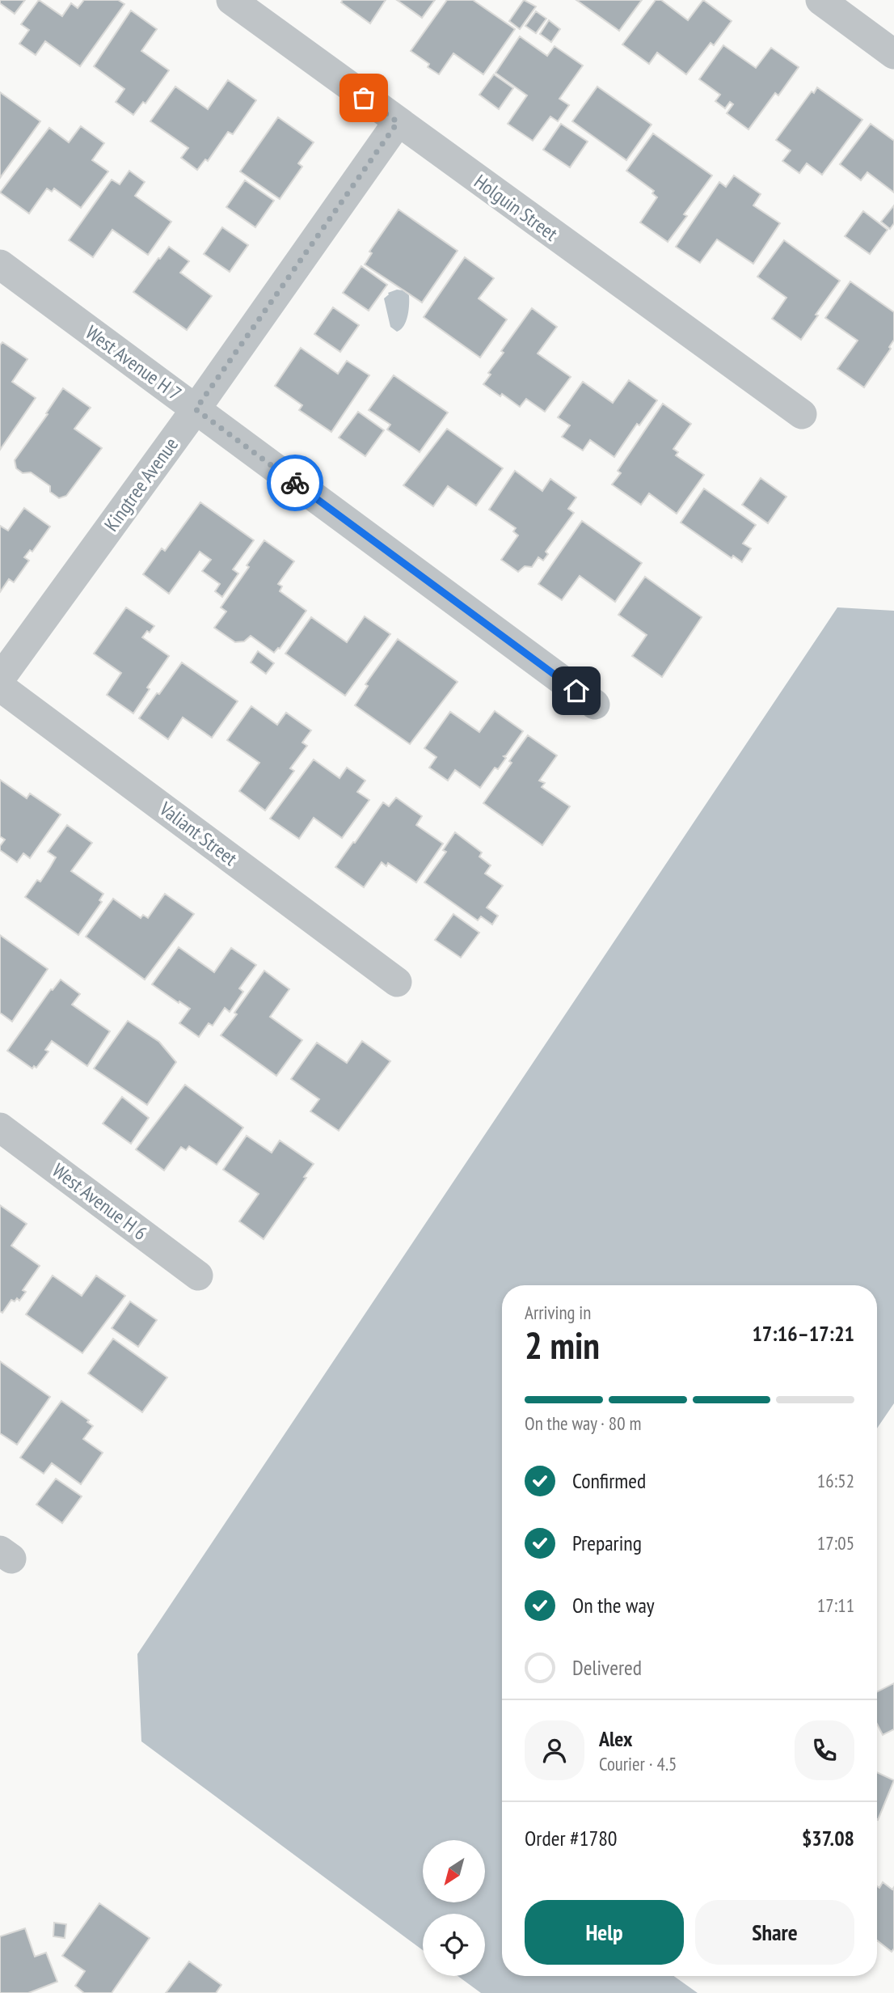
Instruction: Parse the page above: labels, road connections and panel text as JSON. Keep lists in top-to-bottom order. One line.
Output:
{"streets":{"street":["Holguin Street","West Avenue H 7","Kingtree Avenue","Valiant Street","West Avenue H 6"]},"crossings":[["Holguin Street","Kingtree Avenue"],["West Avenue H 7","Kingtree Avenue"]],"north":"bottom left","page":{"heading":["2 min","Arriving in","17:16–17:21"],"panel":["Alex","Courier · 4.5","Order #1780","$37.08"],"bar":"On the way · 80 m","list":[["Confirmed","16:52"],["Preparing","17:05"],["On the way","17:11"],"Delivered"],"buttons":["Help","Share"]}}
